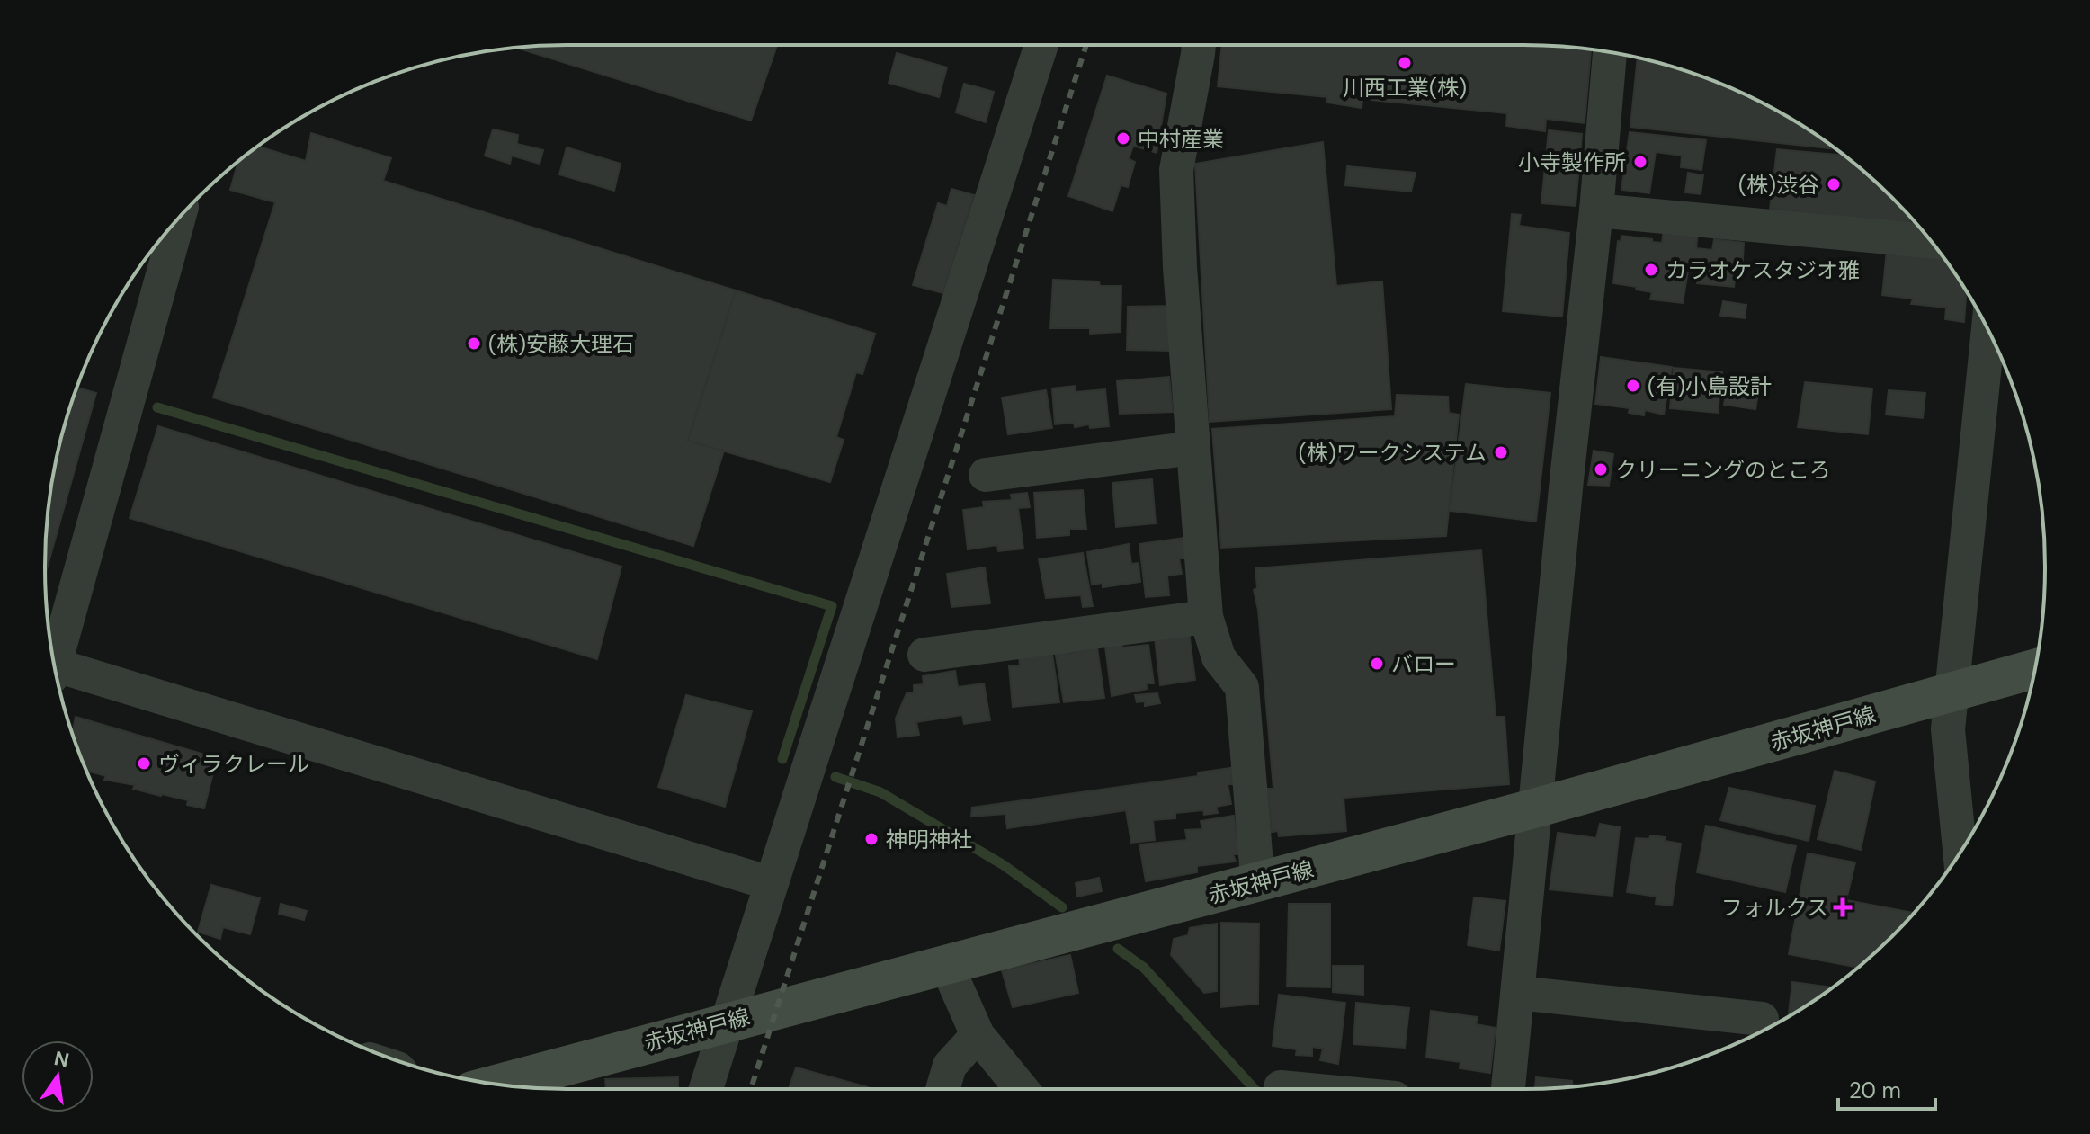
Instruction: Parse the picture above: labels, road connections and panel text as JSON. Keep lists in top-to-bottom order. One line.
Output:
{"streets":{"main road":["赤坂神戸線"]},"places":{"other":["川西工業(株)","中村産業","小寺製作所","(株)渋谷","カラオケスタジオ雅","(株)安藤大理石","(有)小島設計","(株)ワークシステム","クリーニングのところ","バロー","ヴィラクレール","神明神社"],"health":["フォルクス"]},"scale_bar":"20 m","north":"top"}
